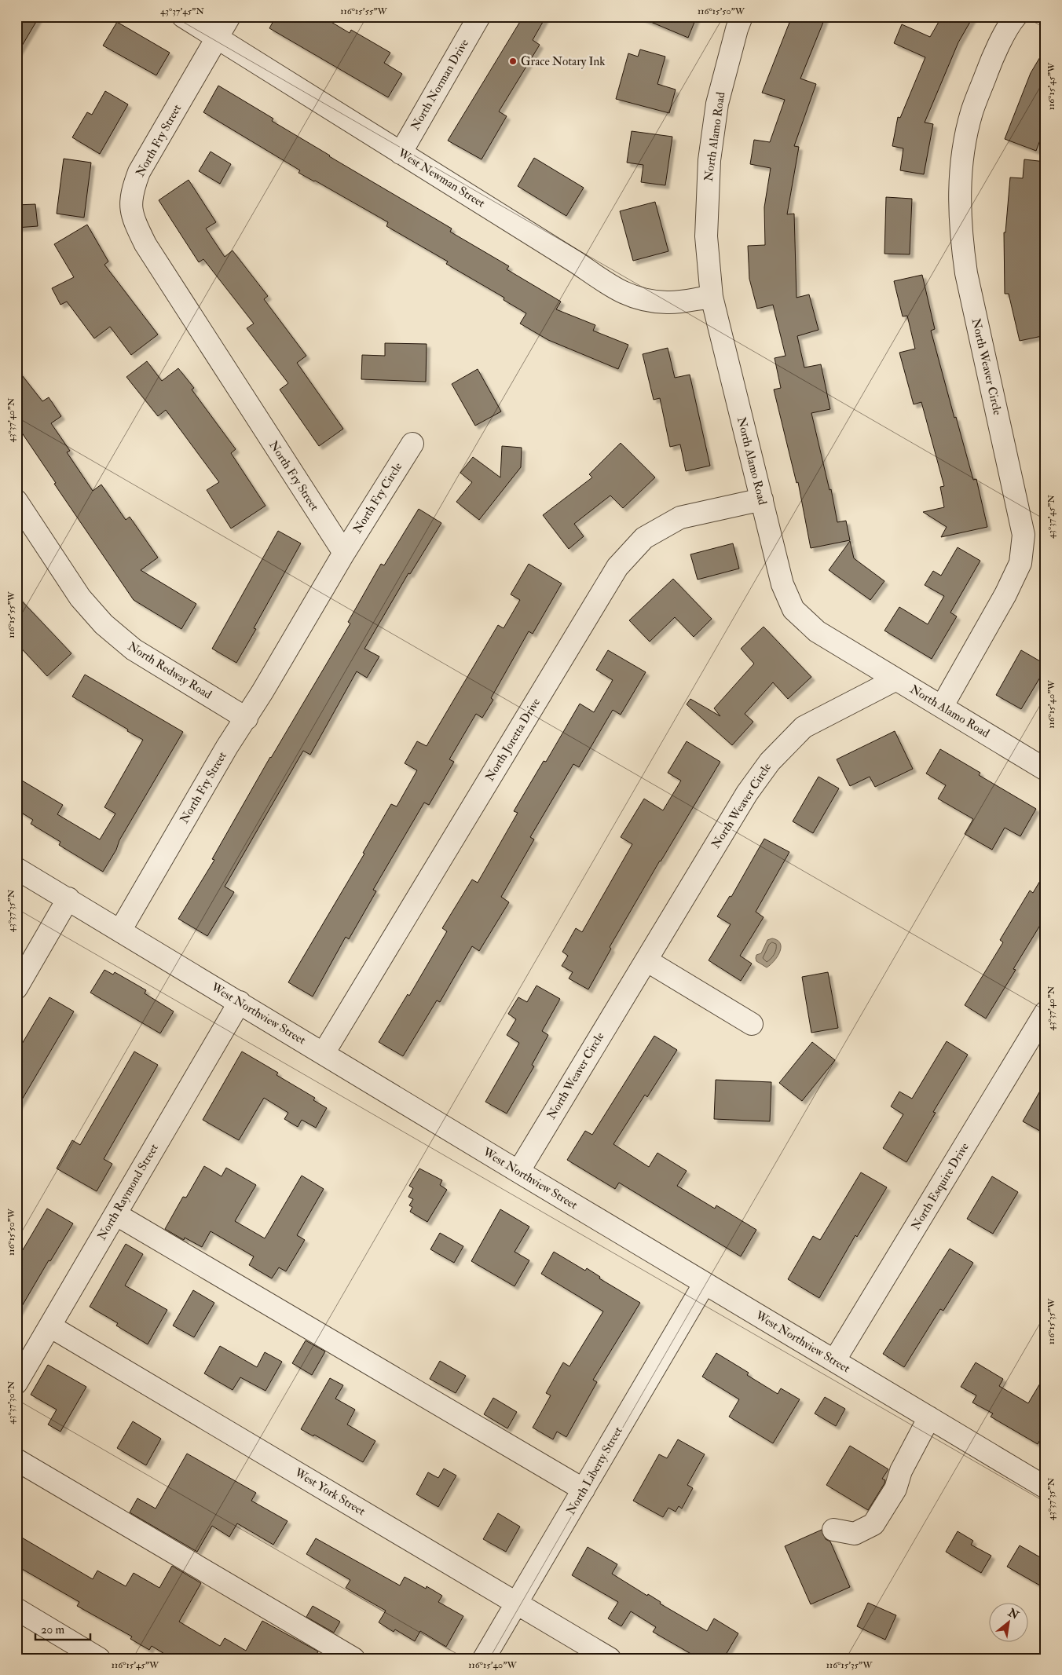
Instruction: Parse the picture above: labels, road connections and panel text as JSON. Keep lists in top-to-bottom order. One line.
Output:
{"streets":{"street":["North Norman Drive","North Alamo Road","North Fry Street","West Newman Street","North Weaver Circle","North Fry Circle","North Redway Road","North Joretta Drive","West Northview Street","North Esquire Drive","North Raymond Street","North Liberty Street","West York Street"]},"crossings":[["North Norman Drive","West Newman Street"],["North Alamo Road","West Newman Street"],["North Alamo Road","North Weaver Circle"],["North Alamo Road","North Joretta Drive"],["North Fry Street","West Newman Street"],["North Fry Street","North Fry Circle"],["North Fry Street","North Redway Road"],["North Fry Street","West Northview Street"],["North Weaver Circle","West Northview Street"],["North Joretta Drive","West Northview Street"],["West Northview Street","North Esquire Drive"],["West Northview Street","North Raymond Street"],["West Northview Street","North Liberty Street"],["North Raymond Street","West York Street"],["North Liberty Street","West York Street"]],"places":["Grace Notary Ink"],"scale_bar":"20 m","north":"top right","coordinates":["43°37'45\"N","116°15'55\"W","116°15'50\"W","116°15'45\"W","43°37'40\"N","116°15'40\"W","43°37'35\"N","116°15'35\"W","43°37'30\"N"]}
